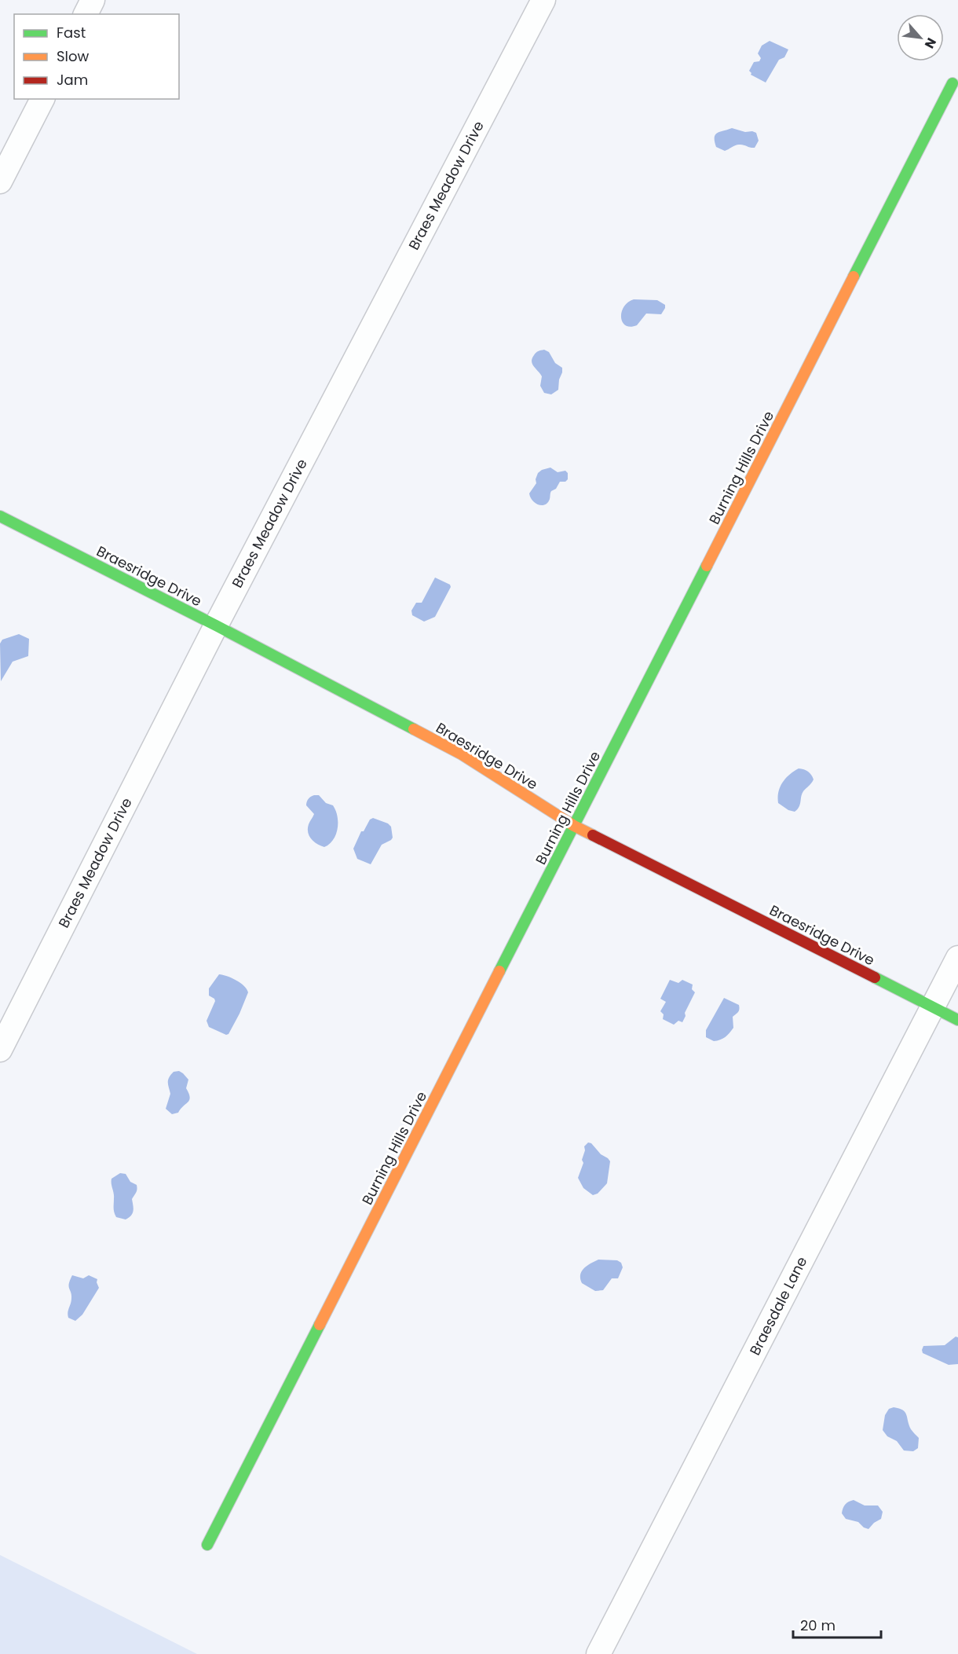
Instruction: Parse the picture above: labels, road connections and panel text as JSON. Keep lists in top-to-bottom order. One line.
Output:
{"streets":{"street":["Braes Meadow Drive","Burning Hills Drive","Braesridge Drive","Braesdale Lane"]},"crossings":[["Braes Meadow Drive","Braesridge Drive"],["Burning Hills Drive","Braesridge Drive"],["Braesridge Drive","Braesdale Lane"]],"legend":["Fast","Slow","Jam"],"scale_bar":"20 m","north":"bottom right"}
